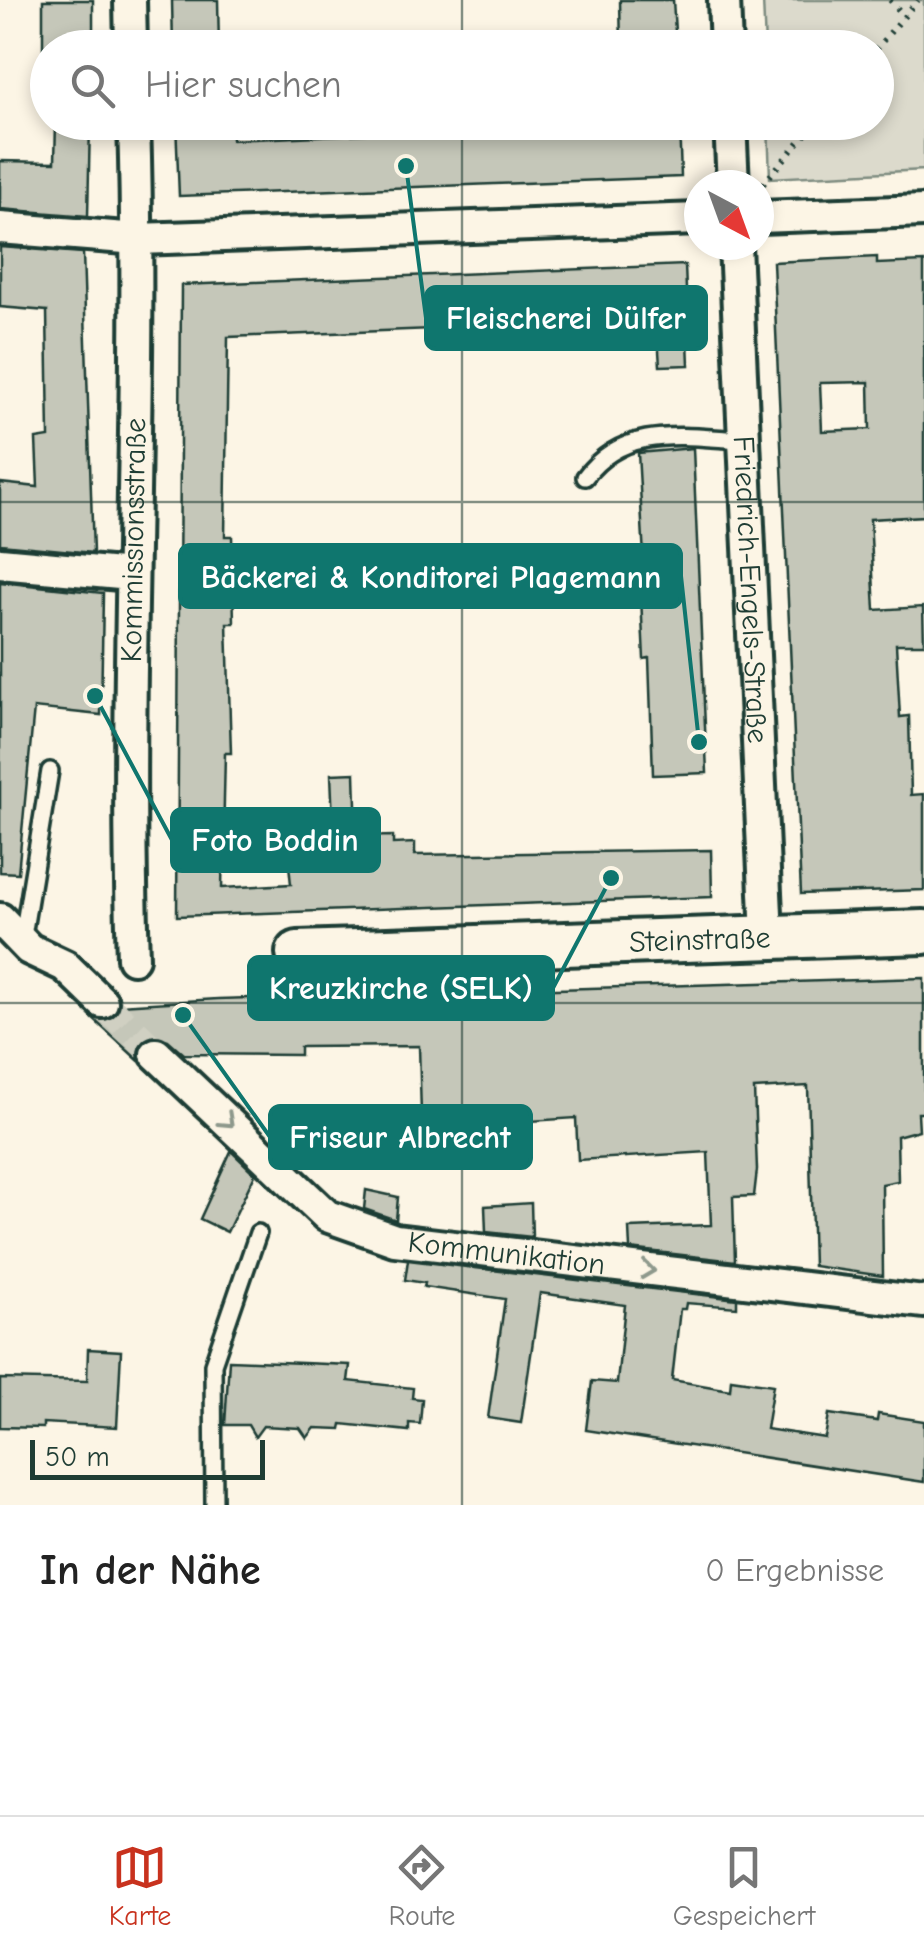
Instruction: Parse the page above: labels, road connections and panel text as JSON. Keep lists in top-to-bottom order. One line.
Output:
{"streets":{"main road":["Steinstraße"],"street":["Kommissionsstraße","Friedrich-Engels-Straße","Kommunikation"]},"crossings":[["Friedrich-Engels-Straße","Steinstraße"]],"one_way":["Kommunikation"],"places":["Fleischerei Dülfer","Foto Boddin","Bäckerei & Konditorei Plagemann","Kreuzkirche (SELK)","Friseur Albrecht"],"scale_bar":"50 m","north":"bottom right","page":{"search":"Hier suchen","scale":"50 m","heading":["In der Nähe","0 Ergebnisse"],"nav":["Karte","Route","Gespeichert"]}}
